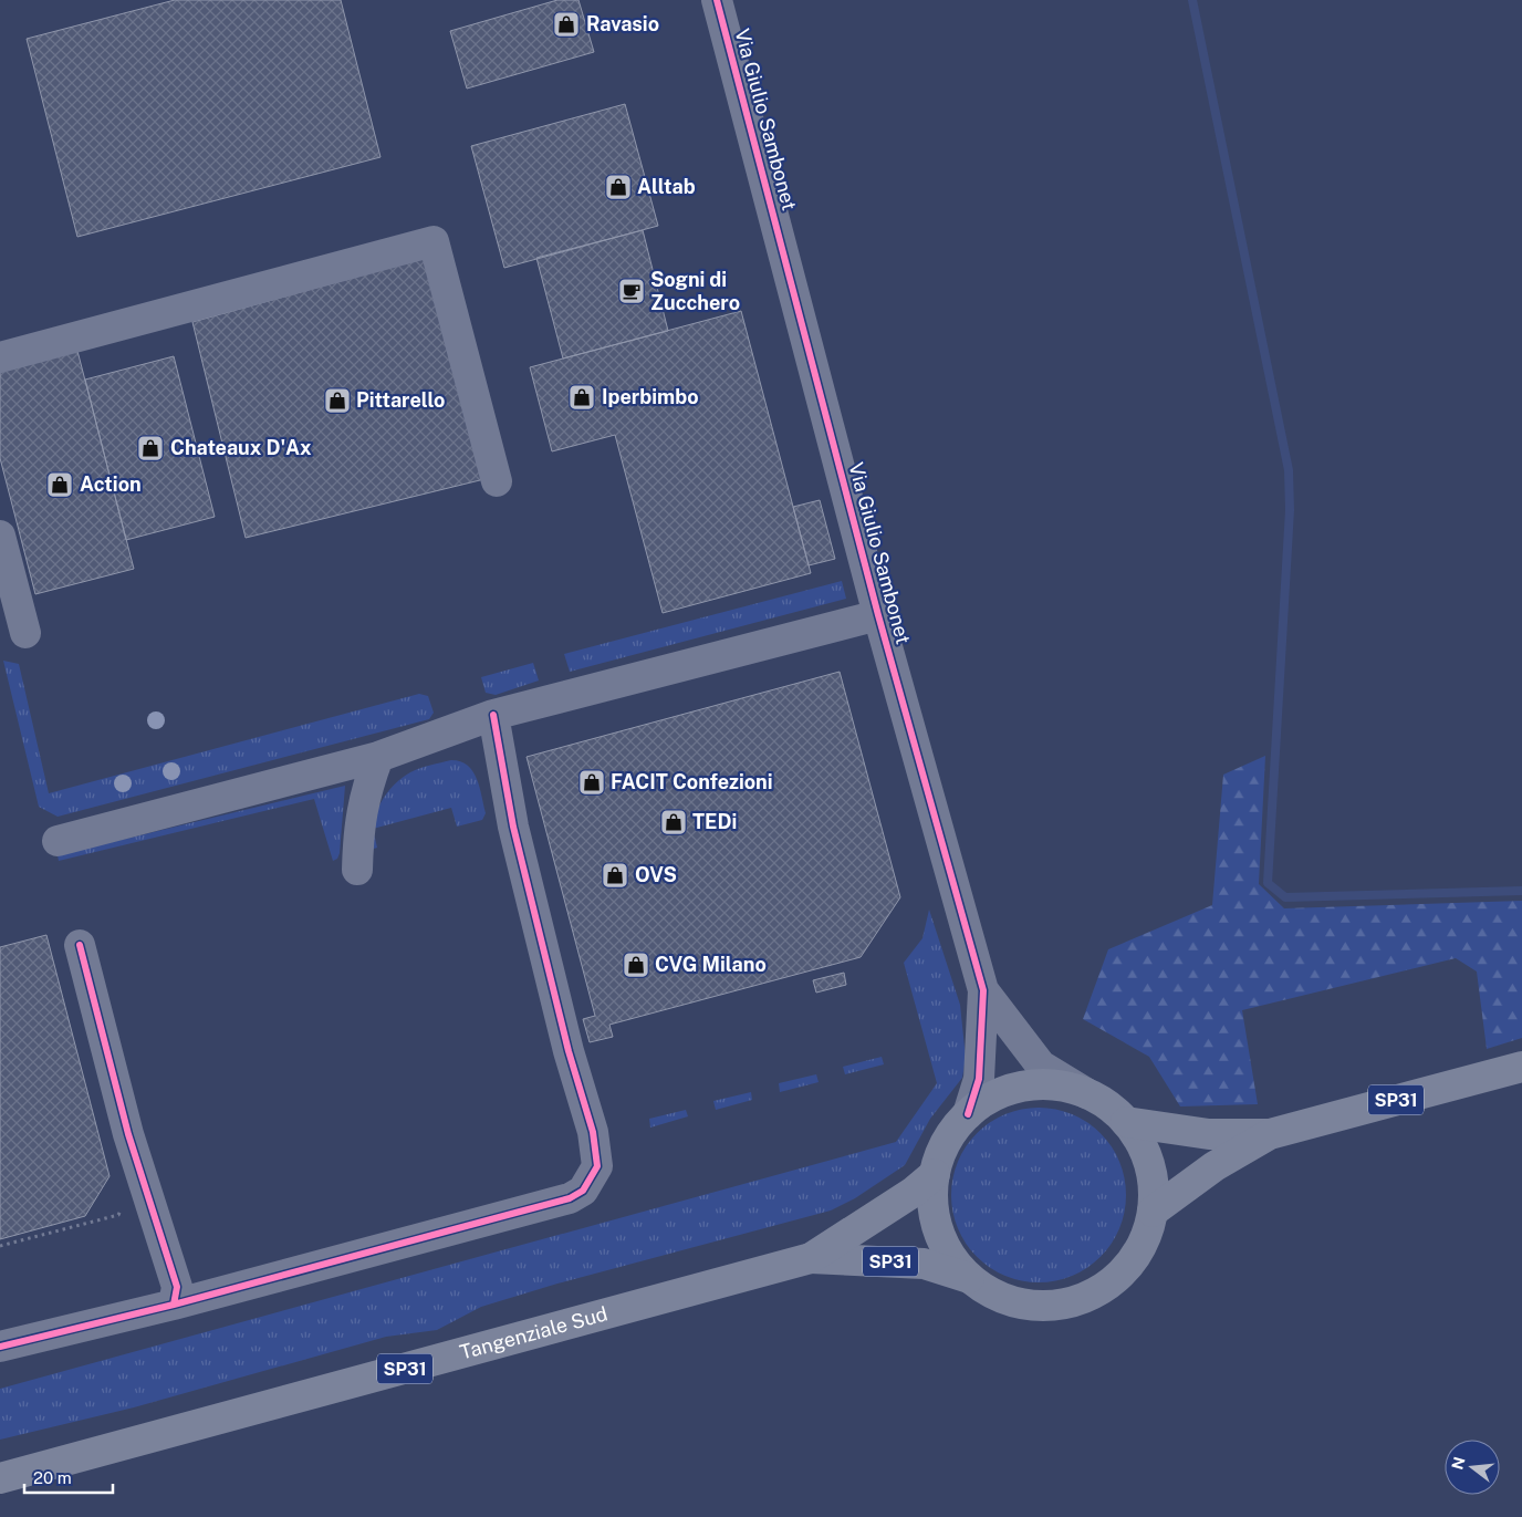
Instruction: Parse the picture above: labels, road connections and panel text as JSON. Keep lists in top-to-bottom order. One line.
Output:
{"streets":{"main road":["SP31","Tangenziale Sud"],"street":["Via Giulio Sambonet"]},"crossings":[["Via Giulio Sambonet","SP31"],["SP31","Tangenziale Sud"]],"places":{"shop":["Ravasio","Alltab","Iperbimbo","Pittarello","Chateaux D'Ax","Action","FACIT Confezioni","TEDi","OVS","CVG Milano"],"cafe":["Sogni di Zucchero"]},"scale_bar":"20 m","north":"left"}
